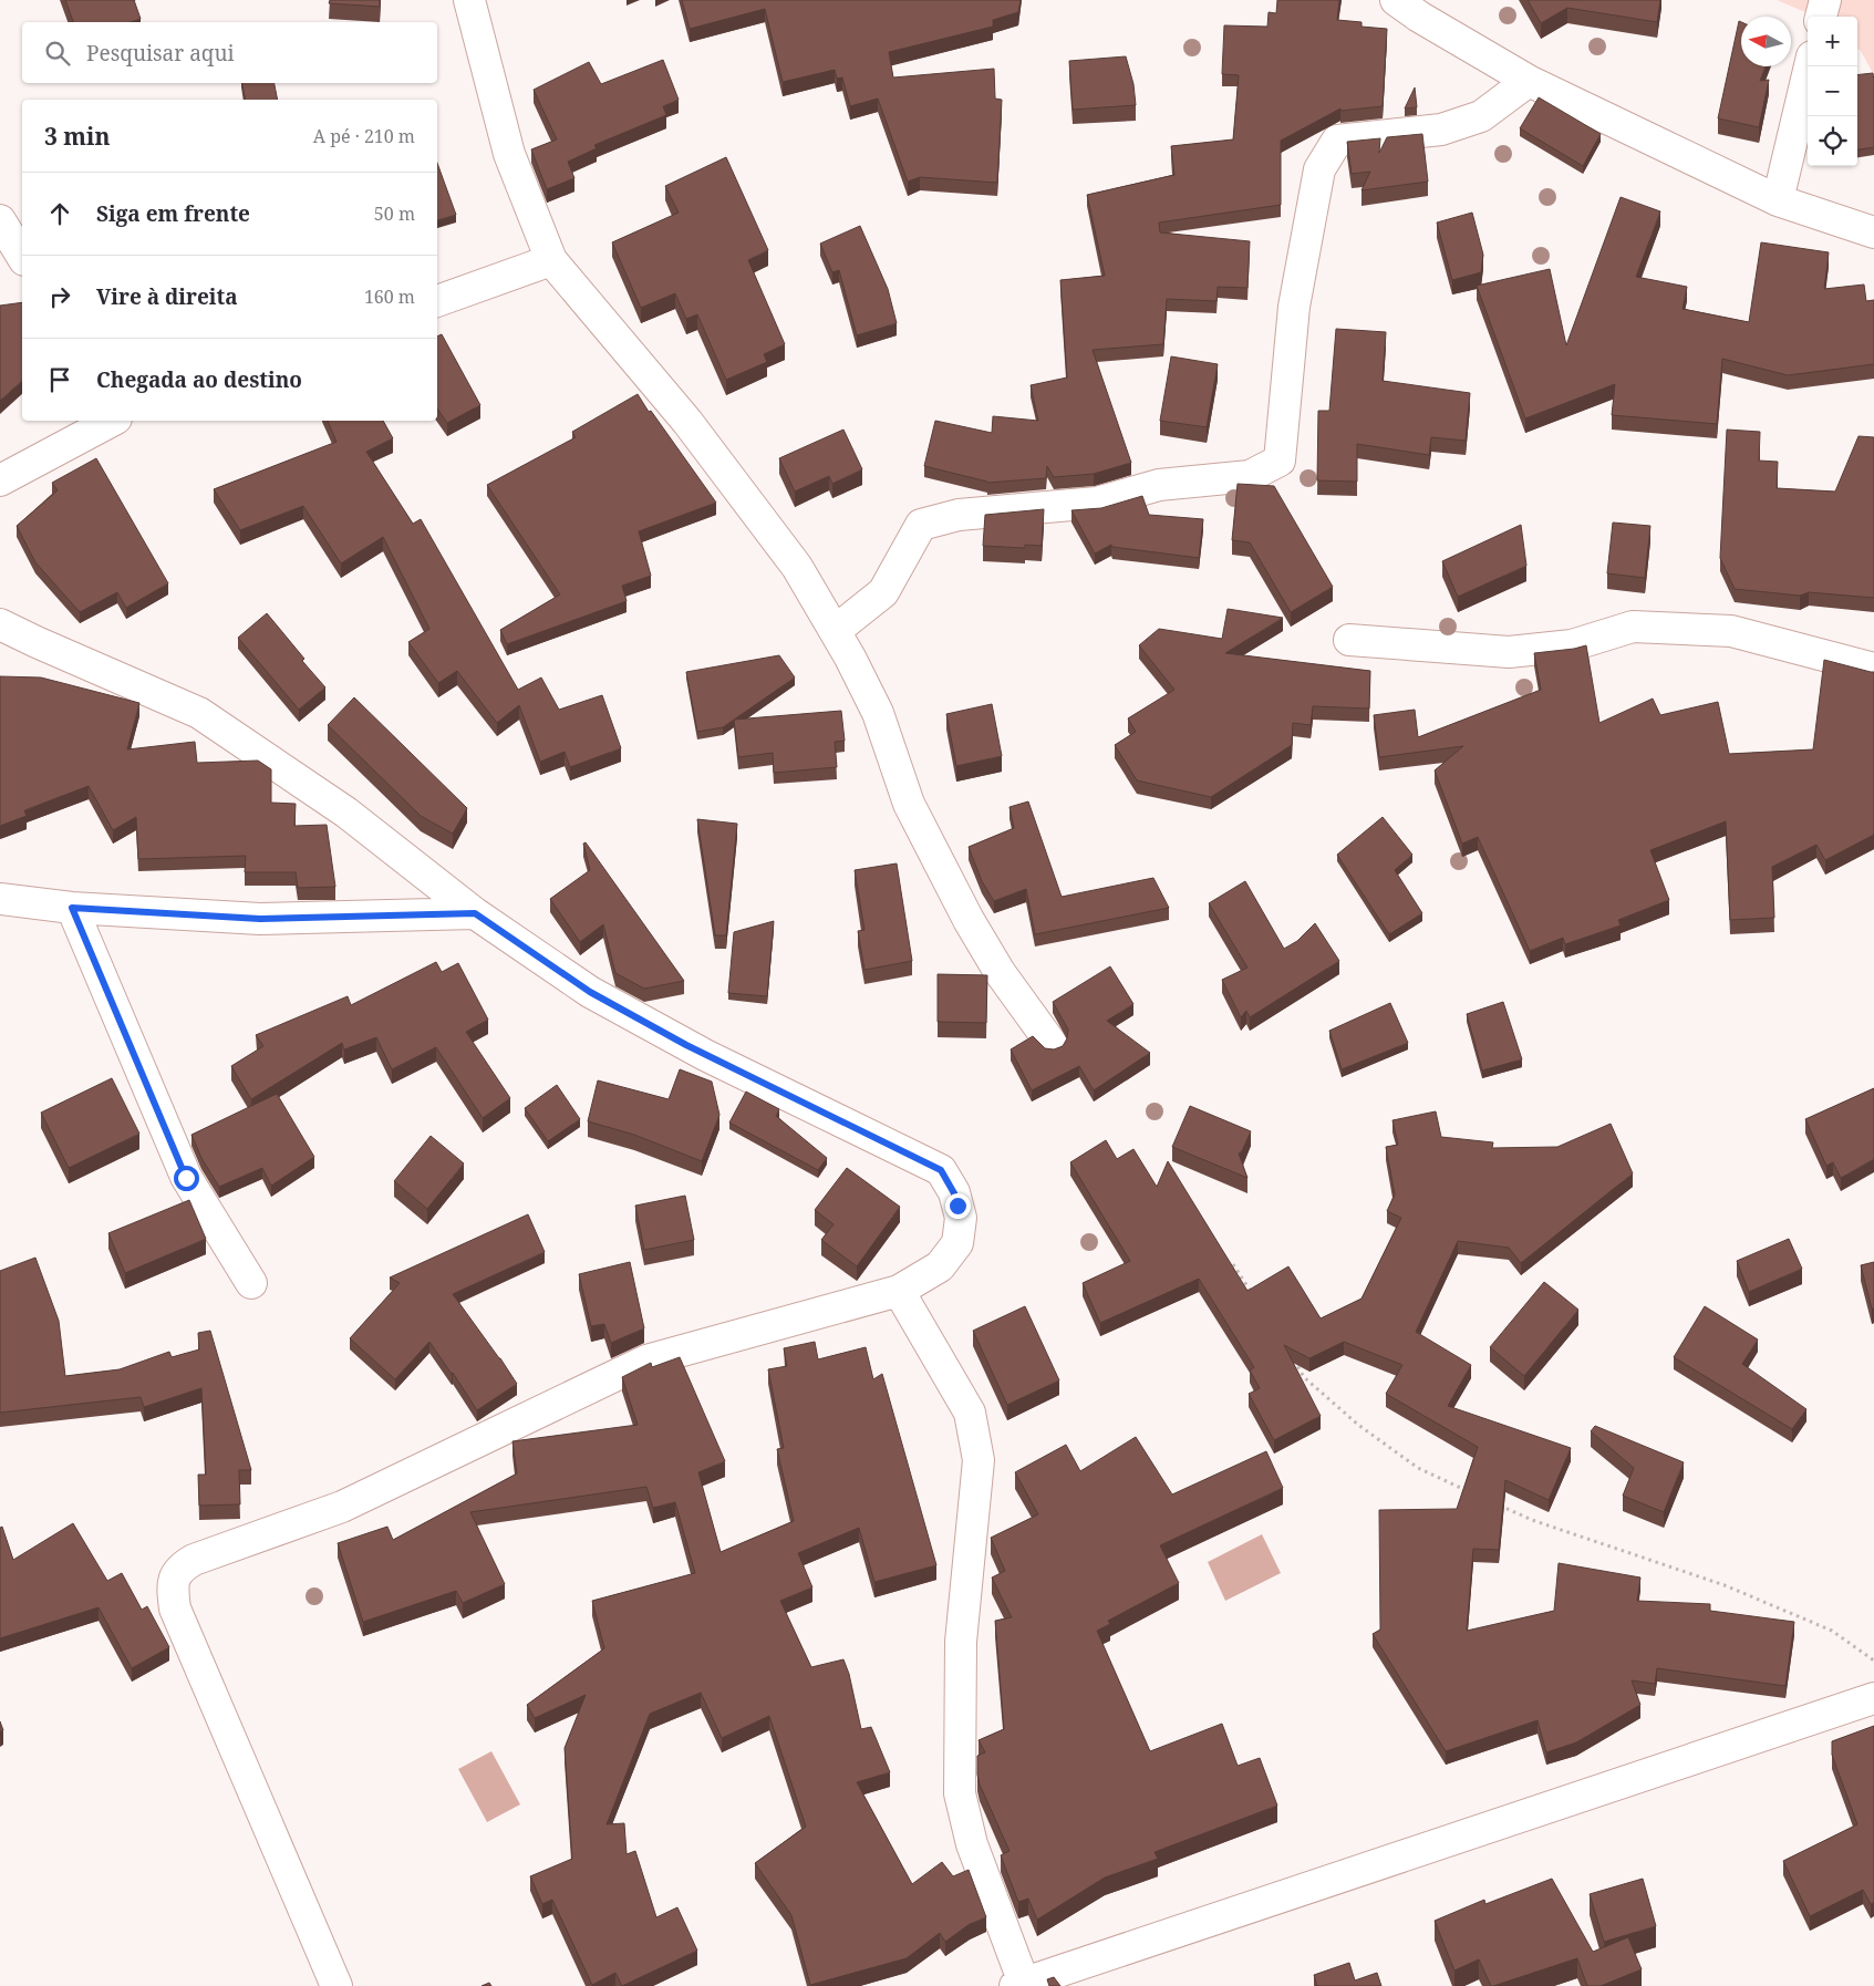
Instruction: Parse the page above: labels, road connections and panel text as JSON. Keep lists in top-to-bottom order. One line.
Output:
{"north":"left","page":{"map_buttons":["+","−"],"search":"Pesquisar aqui","heading":["3 min","A pé · 210 m"],"list":[["Siga em frente","50 m"],["Vire à direita","160 m"],"Chegada ao destino"]}}
